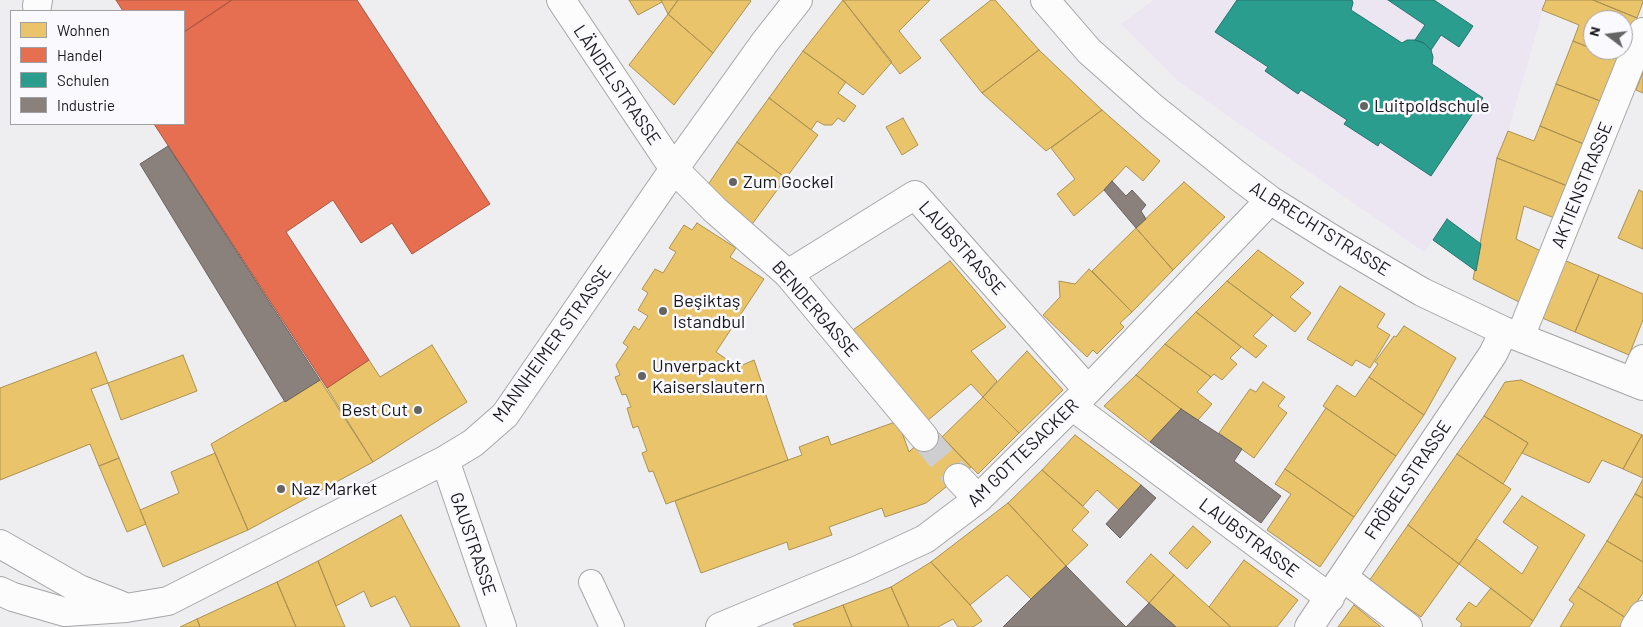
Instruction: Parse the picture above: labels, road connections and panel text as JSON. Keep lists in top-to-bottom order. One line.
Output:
{"streets":{"street":["LÄNDELSTRASSE","AKTIENSTRASSE","ALBRECHTSTRASSE","LAUBSTRASSE","BENDERGASSE","MANNHEIMER STRASSE","AM GOTTESACKER","FRÖBELSTRASSE","GAUSTRASSE"]},"crossings":[["LÄNDELSTRASSE","BENDERGASSE"],["LÄNDELSTRASSE","MANNHEIMER STRASSE"],["AKTIENSTRASSE","ALBRECHTSTRASSE"],["AKTIENSTRASSE","FRÖBELSTRASSE"],["ALBRECHTSTRASSE","AM GOTTESACKER"],["ALBRECHTSTRASSE","FRÖBELSTRASSE"],["LAUBSTRASSE","BENDERGASSE"],["LAUBSTRASSE","AM GOTTESACKER"],["LAUBSTRASSE","FRÖBELSTRASSE"],["BENDERGASSE","MANNHEIMER STRASSE"],["MANNHEIMER STRASSE","GAUSTRASSE"]],"places":["Luitpoldschule","Zum Gockel","Beşiktaş Istandbul","Unverpackt Kaiserslautern","Best Cut","Naz Market"],"legend":["Wohnen","Handel","Schulen","Industrie"],"north":"left"}
